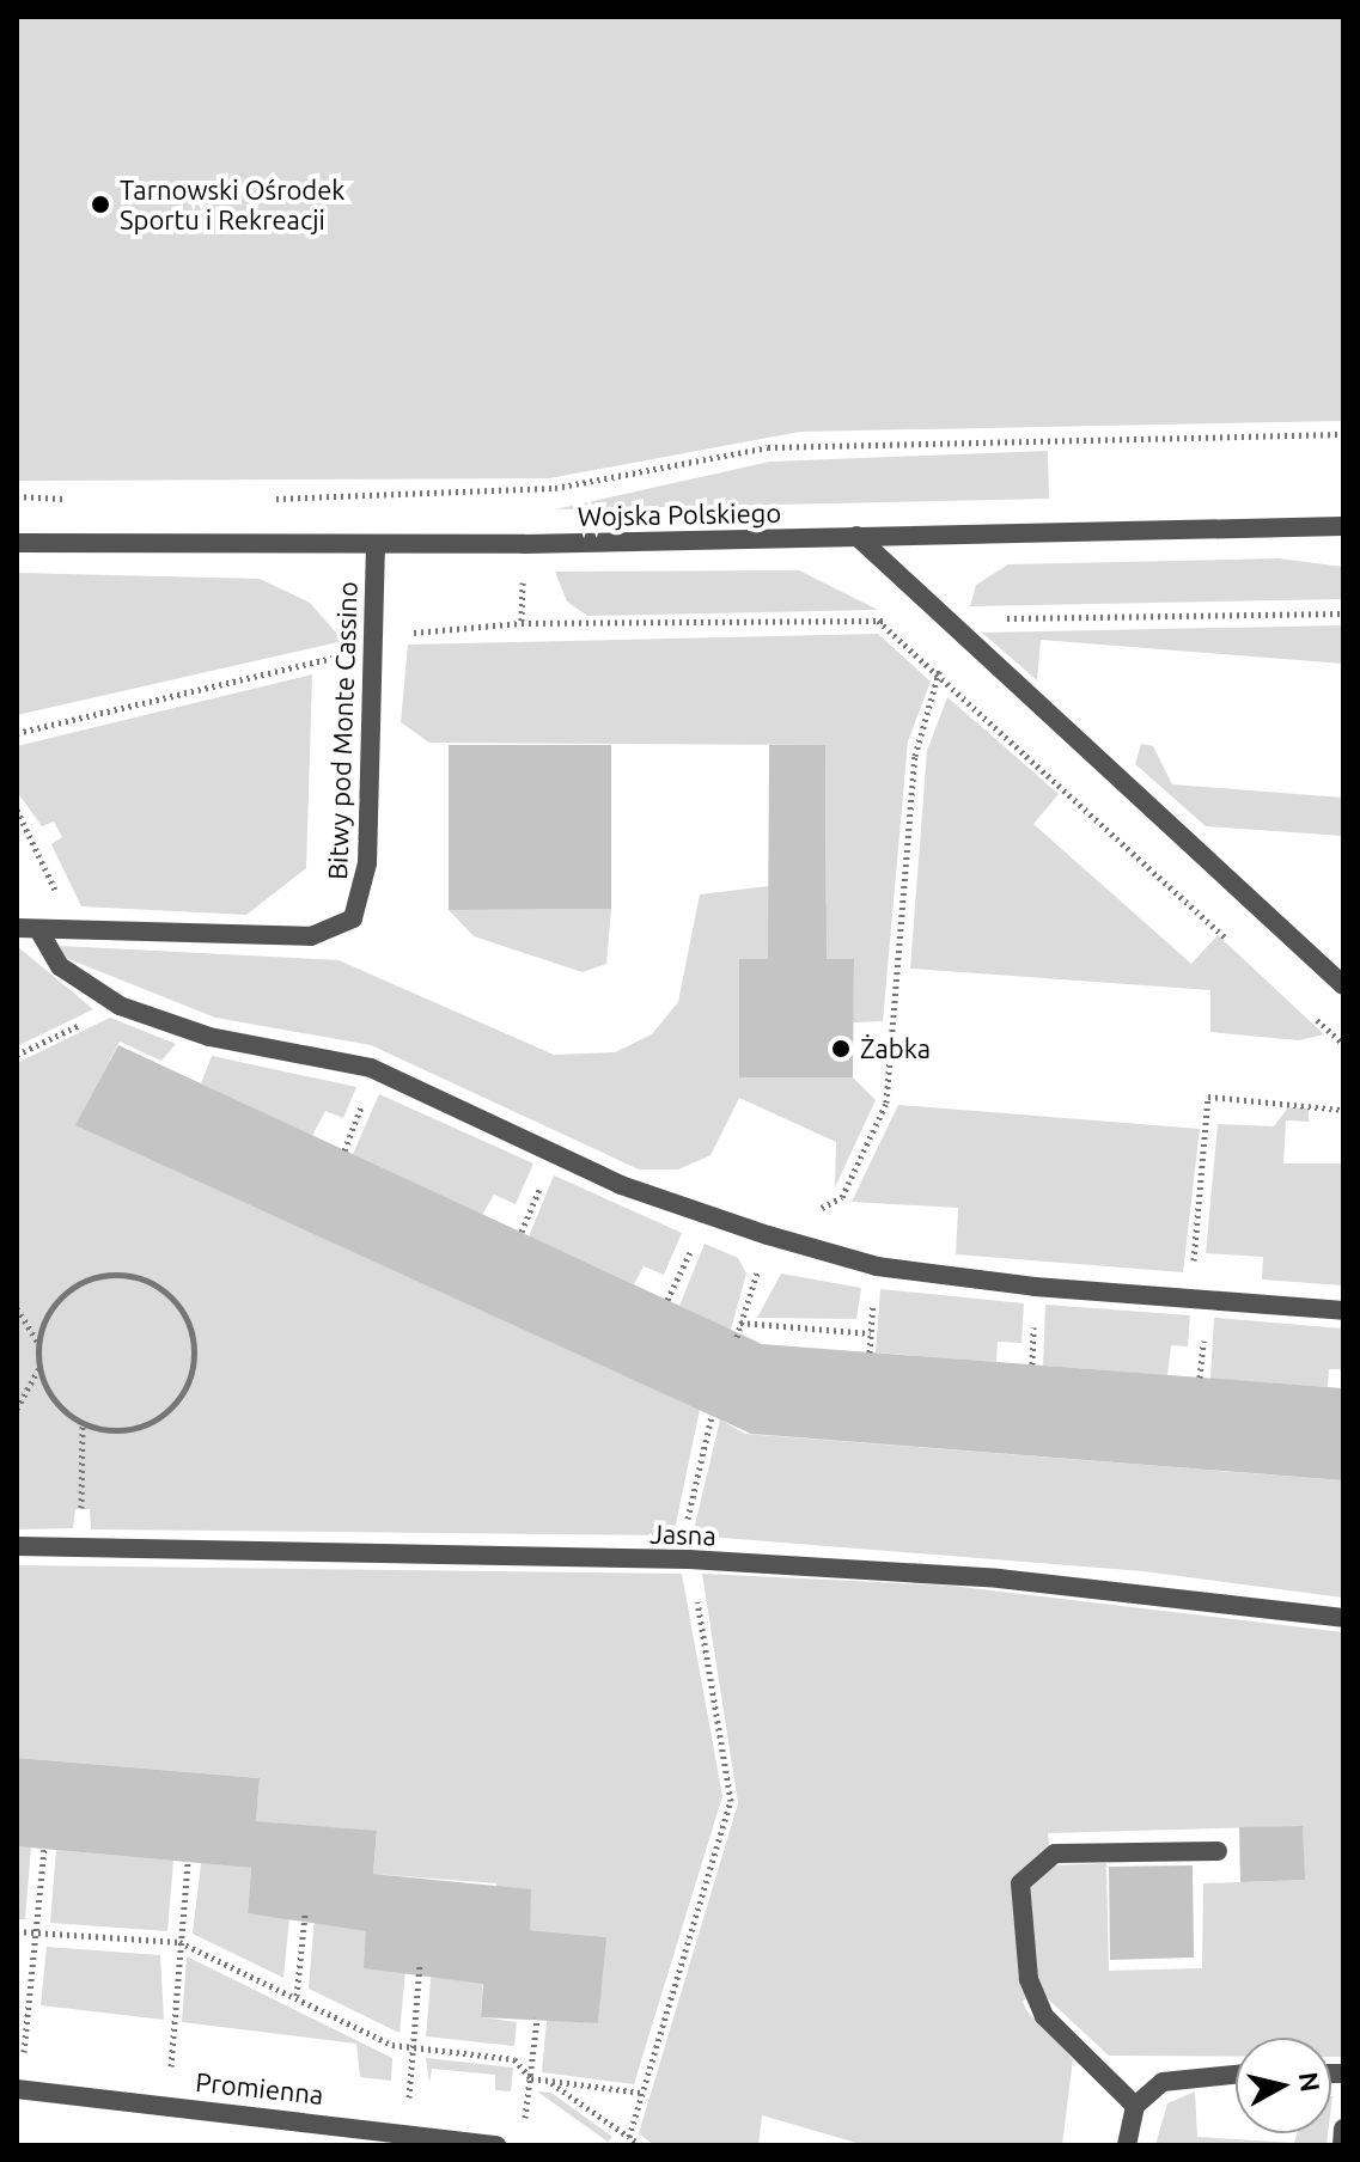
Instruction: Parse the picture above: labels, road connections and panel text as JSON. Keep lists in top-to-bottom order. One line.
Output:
{"streets":{"street":["Wojska Polskiego","Bitwy pod Monte Cassino","Jasna","Promienna"]},"crossings":[["Wojska Polskiego","Bitwy pod Monte Cassino"]],"places":["Tarnowski Ośrodek Sportu i Rekreacji","Żabka"],"north":"right"}
